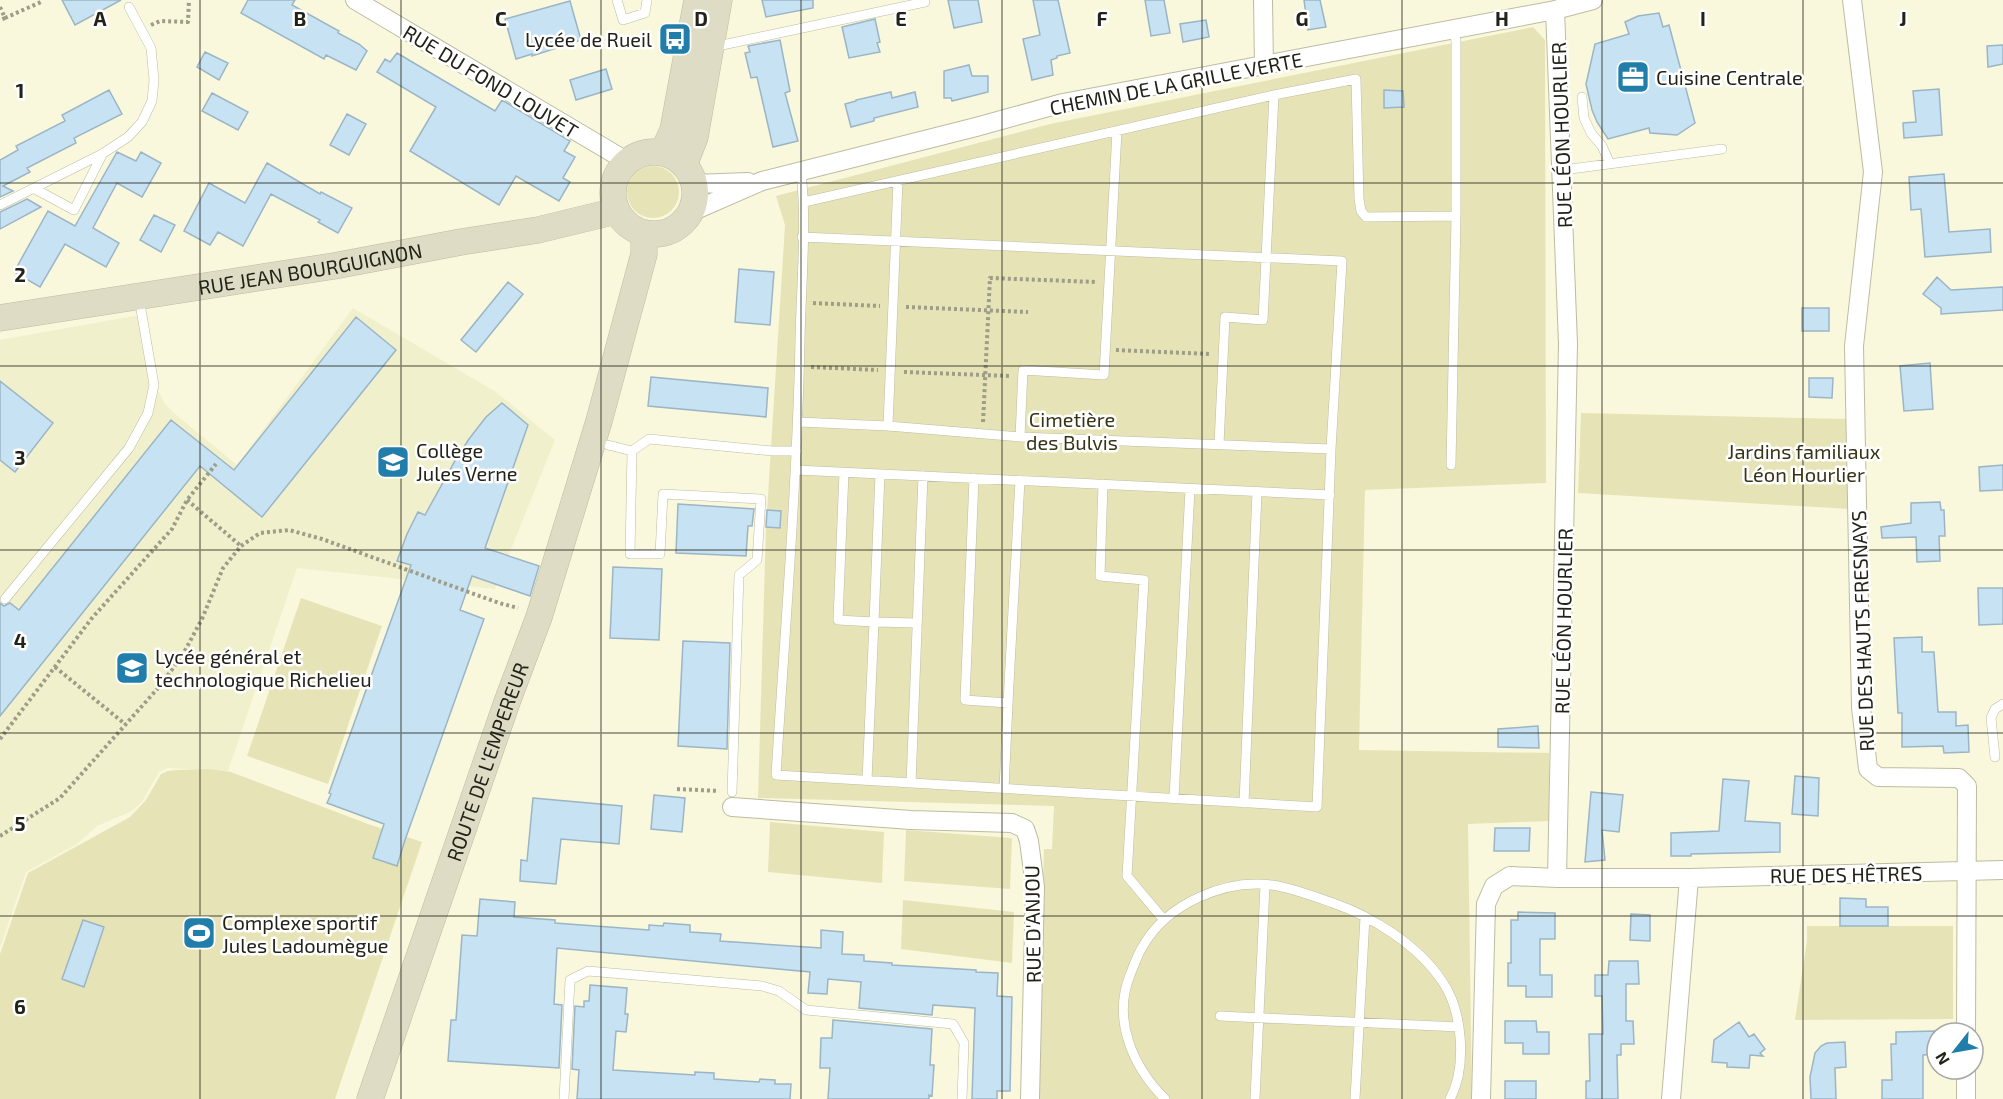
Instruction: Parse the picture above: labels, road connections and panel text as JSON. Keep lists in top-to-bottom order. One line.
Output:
{"streets":{"main road":["RUE JEAN BOURGUIGNON","ROUTE DE L'EMPEREUR"],"street":["RUE DU FOND LOUVET","CHEMIN DE LA GRILLE VERTE","RUE LÉON HOURLIER","RUE DES HAUTS FRESNAYS","RUE DES HÊTRES","RUE D'ANJOU"]},"crossings":[["RUE DU FOND LOUVET","CHEMIN DE LA GRILLE VERTE"],["RUE DU FOND LOUVET","RUE JEAN BOURGUIGNON"],["RUE DU FOND LOUVET","ROUTE DE L'EMPEREUR"],["CHEMIN DE LA GRILLE VERTE","RUE LÉON HOURLIER"],["CHEMIN DE LA GRILLE VERTE","RUE JEAN BOURGUIGNON"],["CHEMIN DE LA GRILLE VERTE","ROUTE DE L'EMPEREUR"],["RUE JEAN BOURGUIGNON","ROUTE DE L'EMPEREUR"],["RUE DES HAUTS FRESNAYS","RUE DES HÊTRES"]],"parks":["Cimetière des Bulvis","Jardins familiaux Léon Hourlier"],"places":{"bus stop":["Lycée de Rueil"],"office":["Cuisine Centrale"],"school or university":["Collège Jules Verne","Lycée général et technologique Richelieu"],"sports":["Complexe sportif Jules Ladoumègue"]},"north":"bottom left","grid":{"columns":["A","B","C","D","E","F","G","H","I","J"],"rows":["1","2","3","4","5","6"]}}
